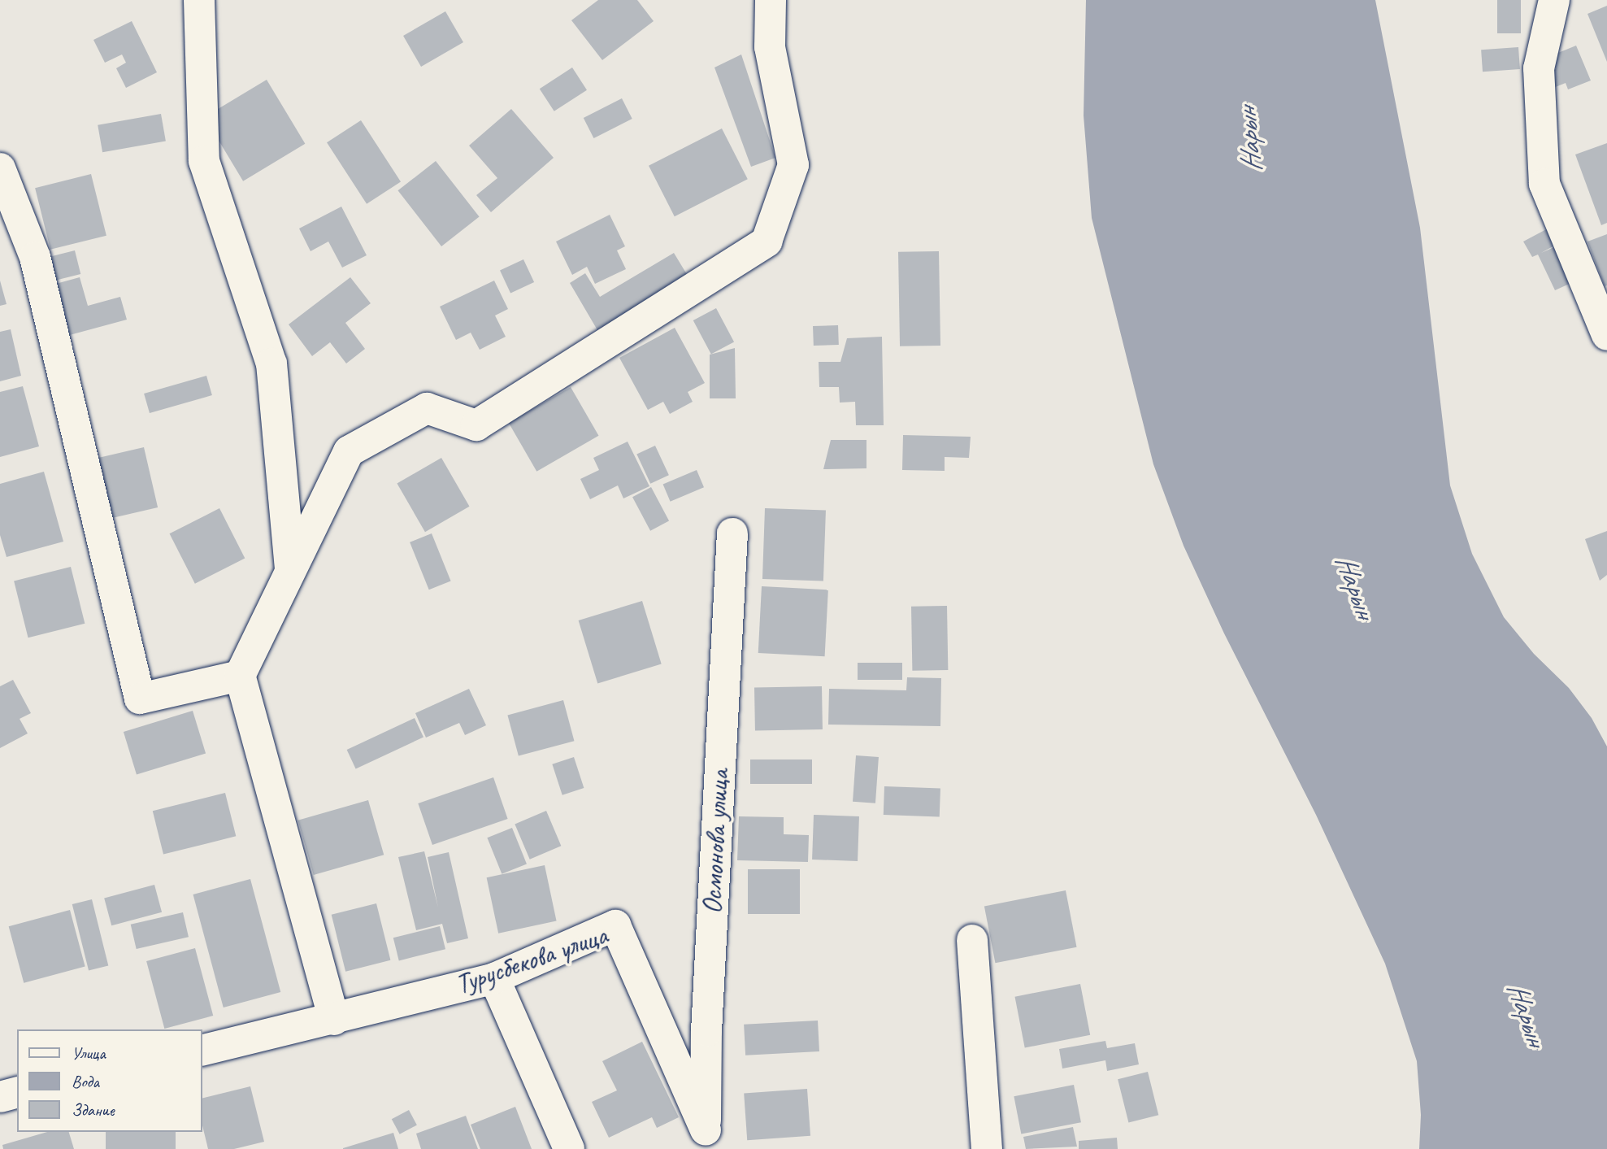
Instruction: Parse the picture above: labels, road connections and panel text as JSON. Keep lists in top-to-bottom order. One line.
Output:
{"streets":{"street":["Осмонова улица","Турусбекова улица"]},"crossings":[["Осмонова улица","Турусбекова улица"]],"water":["Нарын"],"legend":["Улица","Вода","Здание"]}
